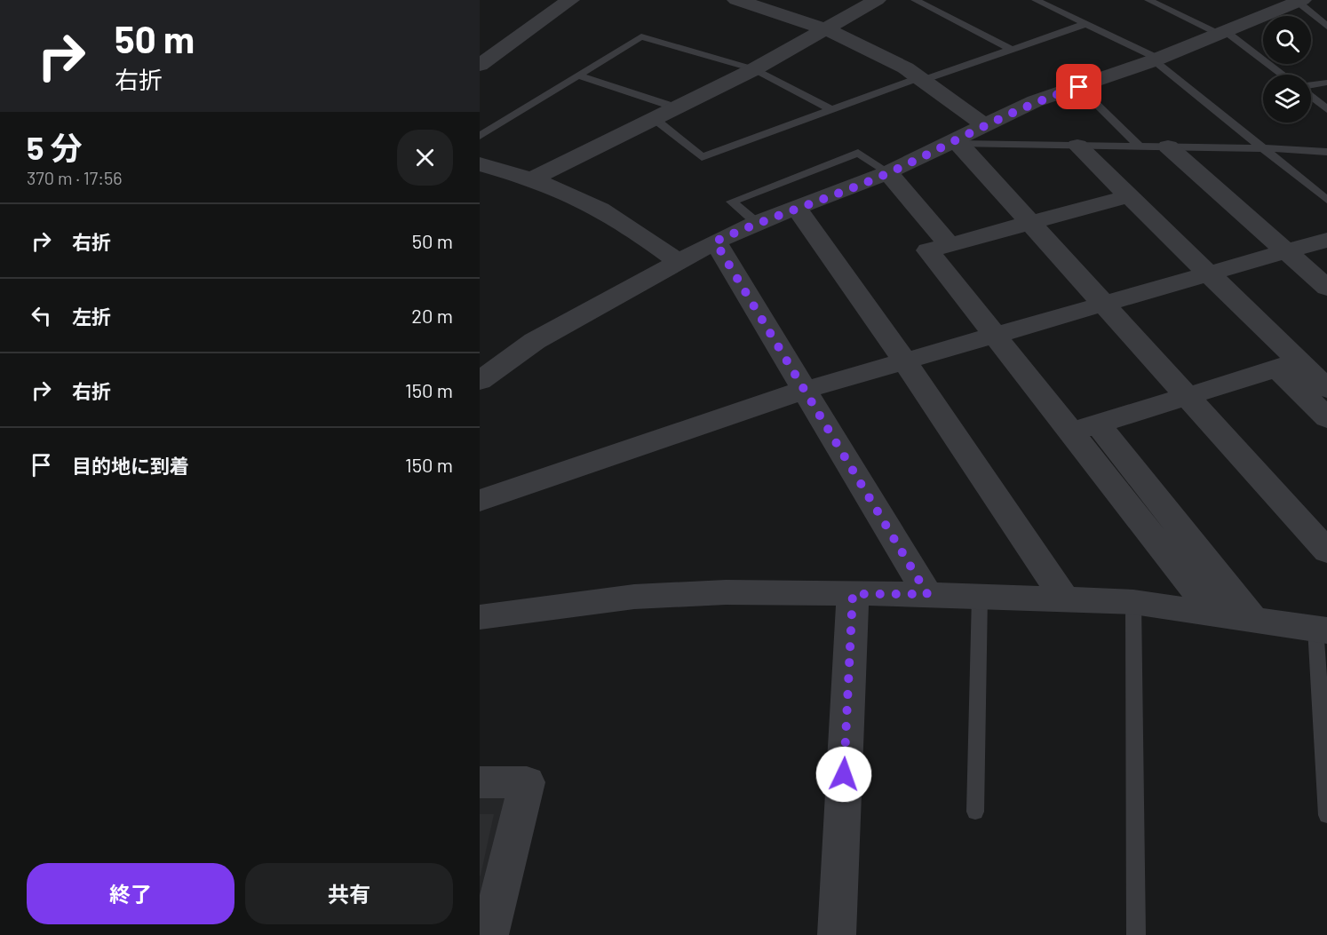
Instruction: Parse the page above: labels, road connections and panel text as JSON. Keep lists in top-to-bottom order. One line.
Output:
{"page":{"turn":["50 m","右折"],"heading":["5 分","370 m · 17:56"],"list":[{"name":"右折","value":"50 m"},{"name":"左折","value":"20 m"},{"name":"右折","value":"150 m"},{"name":"目的地に到着","value":"150 m"}],"buttons":["終了","共有"]}}
